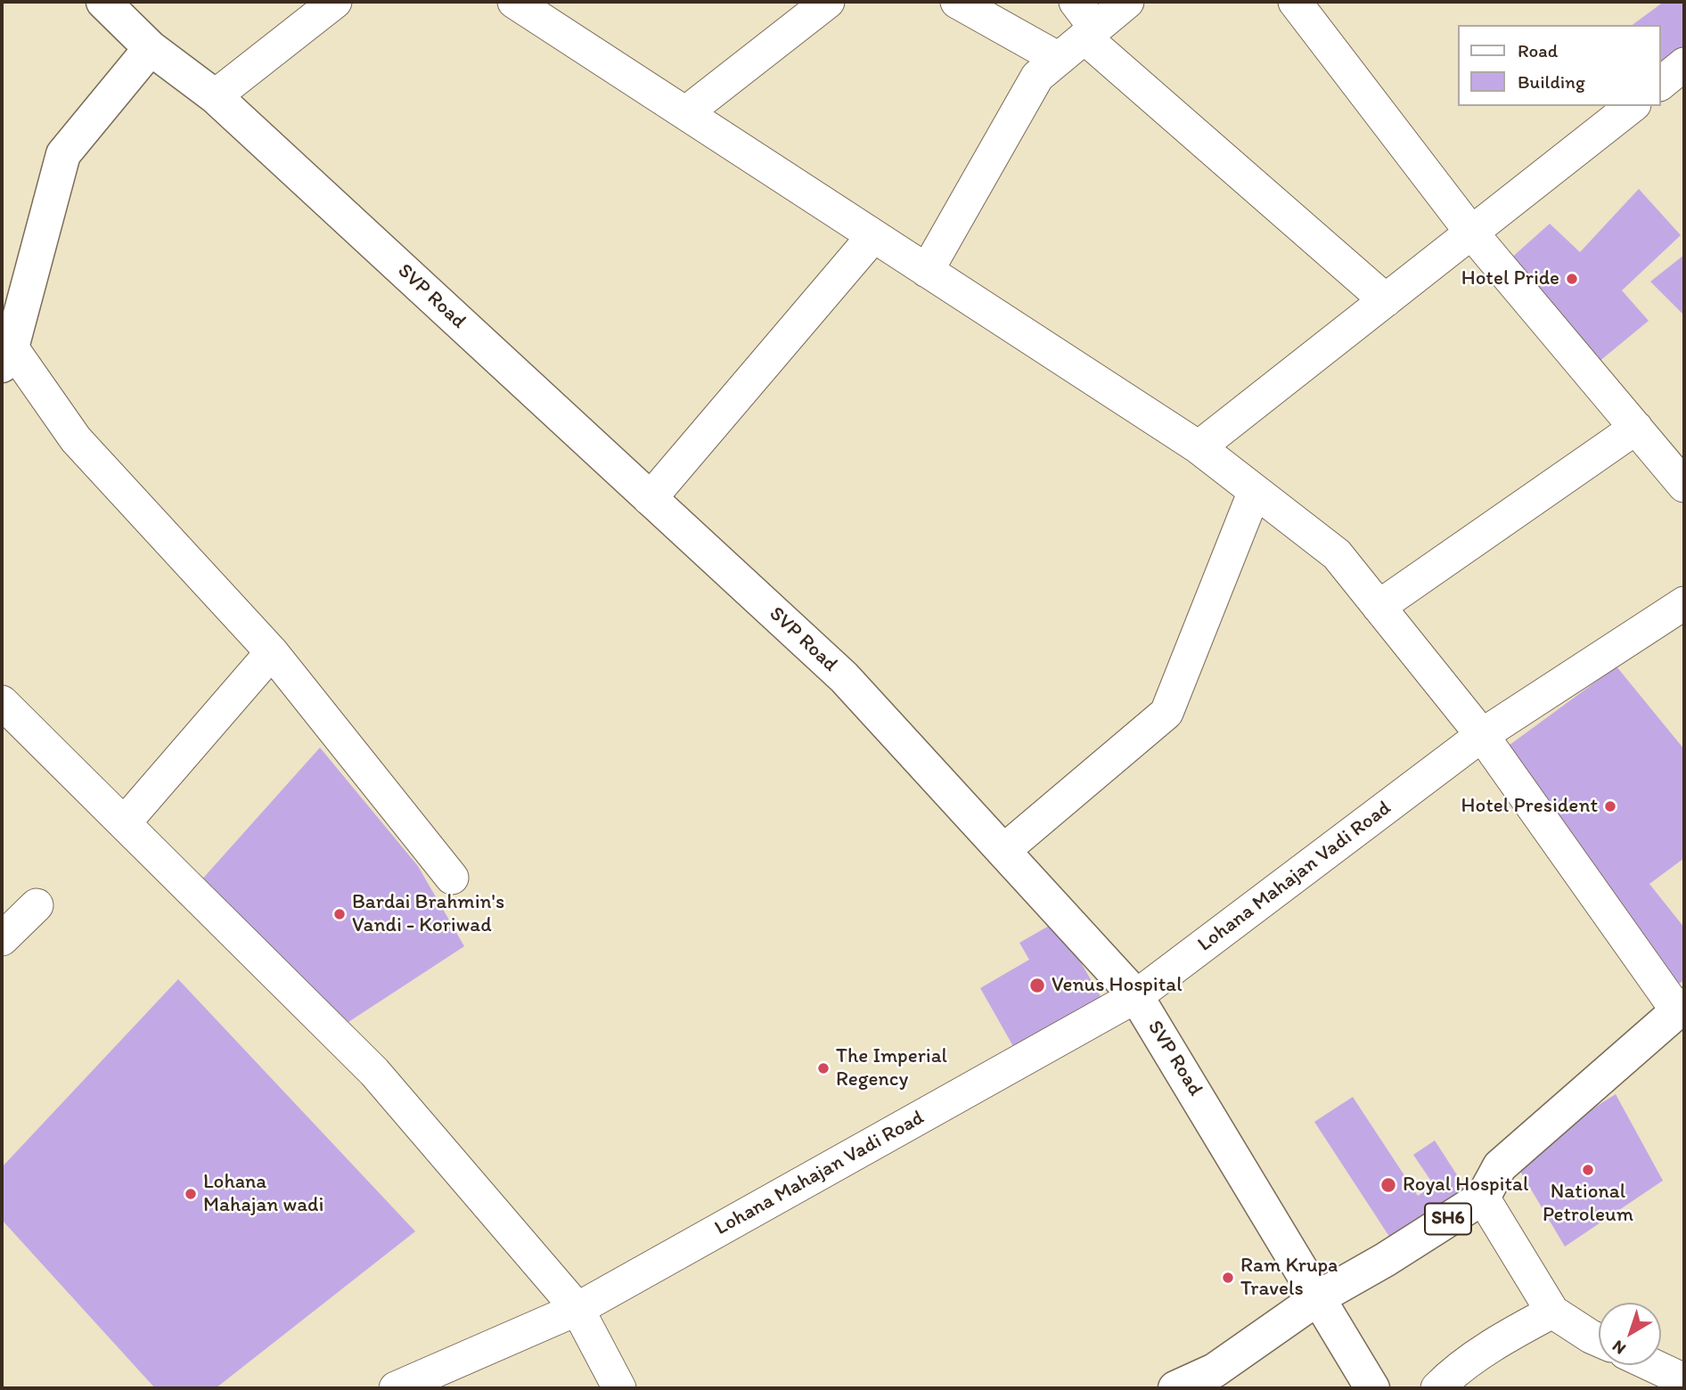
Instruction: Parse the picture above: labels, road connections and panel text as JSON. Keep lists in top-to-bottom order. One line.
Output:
{"streets":{"main road":["SVP Road","SH6"],"street":["Lohana Mahajan Vadi Road"]},"crossings":[["SVP Road","Lohana Mahajan Vadi Road"],["SVP Road","SH6"]],"places":["Hotel Pride","Hotel President","Bardai Brahmin's Vandi - Koriwad","Venus Hospital","The Imperial Regency","National Petroleum","Royal Hospital","Lohana Mahajan wadi","Ram Krupa Travels"],"legend":["Road","Building"],"north":"bottom left"}
